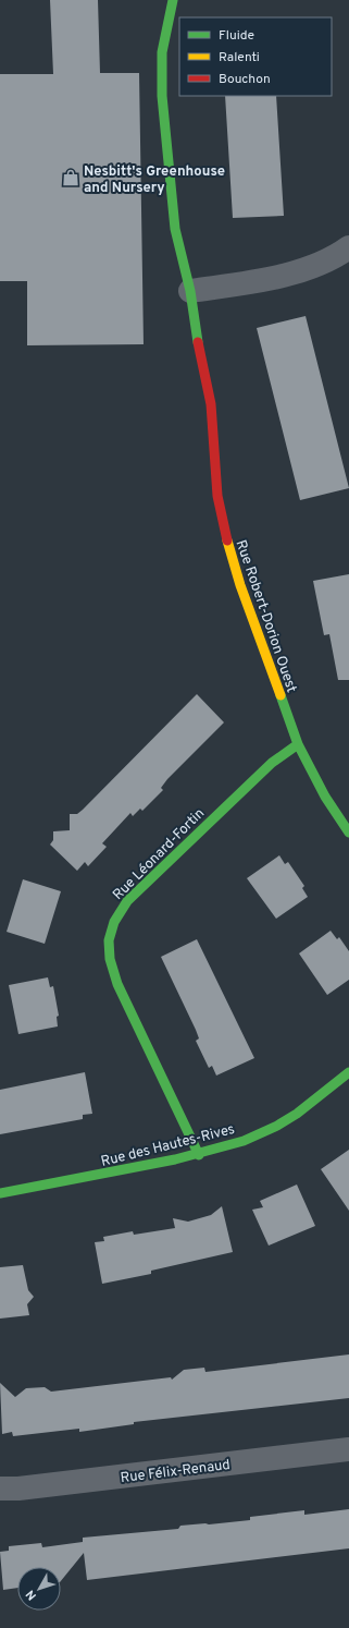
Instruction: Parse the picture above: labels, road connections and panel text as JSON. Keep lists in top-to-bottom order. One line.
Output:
{"streets":{"street":["Rue Robert-Dorion Ouest","Rue Léonard-Fortin","Rue des Hautes-Rives","Rue Félix-Renaud"]},"crossings":[["Rue Robert-Dorion Ouest","Rue Léonard-Fortin"],["Rue Léonard-Fortin","Rue des Hautes-Rives"]],"places":{"shop":["Nesbitt's Greenhouse and Nursery"]},"legend":["Fluide","Ralenti","Bouchon"],"north":"bottom left"}
